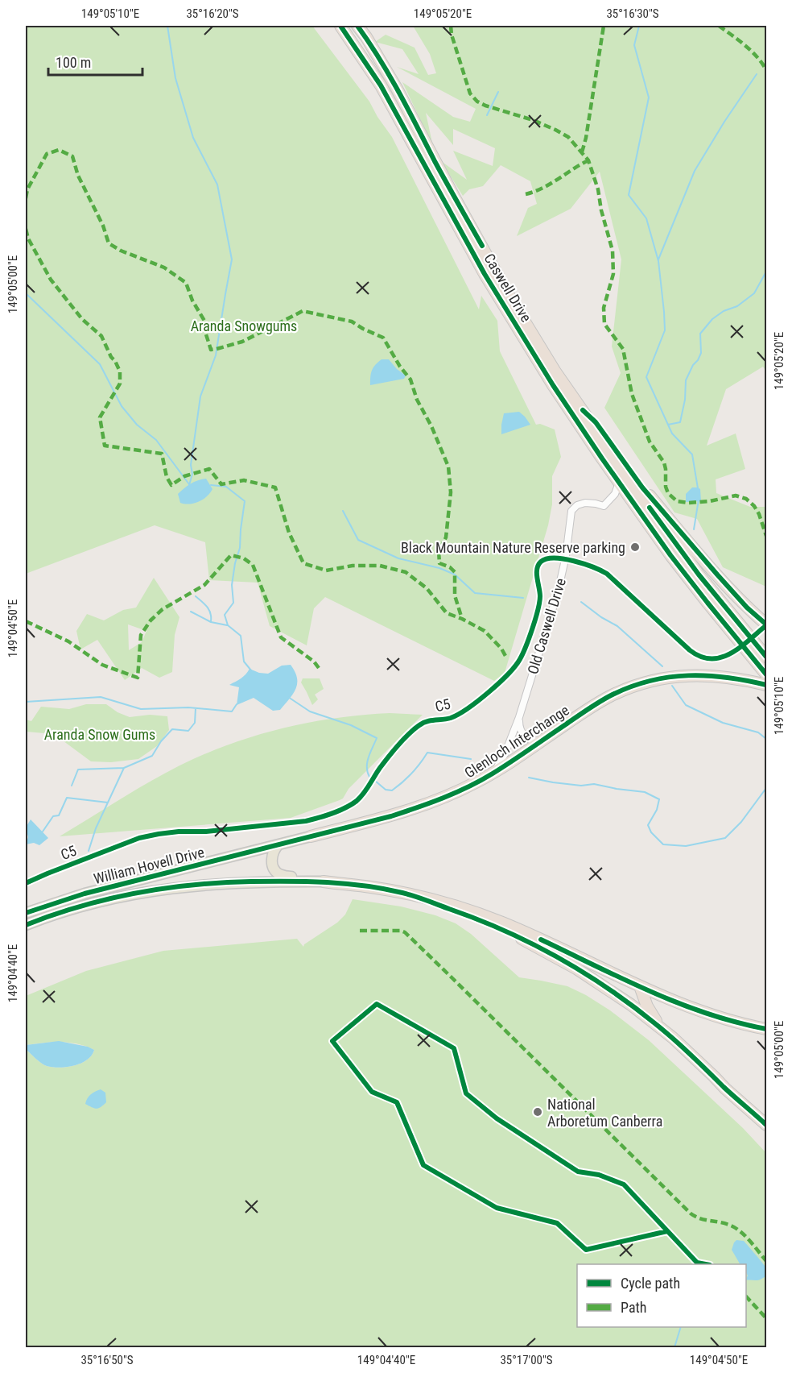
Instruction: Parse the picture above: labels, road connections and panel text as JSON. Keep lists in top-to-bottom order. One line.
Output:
{"streets":{"highway":["Caswell Drive","Glenloch Interchange"],"main road":["William Hovell Drive"],"street":["Old Caswell Drive"],"cycle path":["C5"]},"crossings":[["Caswell Drive","Old Caswell Drive"],["Old Caswell Drive","Glenloch Interchange"],["Glenloch Interchange","William Hovell Drive"]],"parks":["Aranda Snowgums","Aranda Snow Gums"],"places":["Black Mountain Nature Reserve parking","National Arboretum Canberra"],"legend":["Cycle path","Path"],"scale_bar":"100 m","coordinates":["149°05'10\"E","35°16'20\"S","149°05'20\"E","35°16'30\"S","149°05'00\"E","149°04'50\"E","149°04'40\"E","35°16'50\"S","35°17'00\"S"]}
